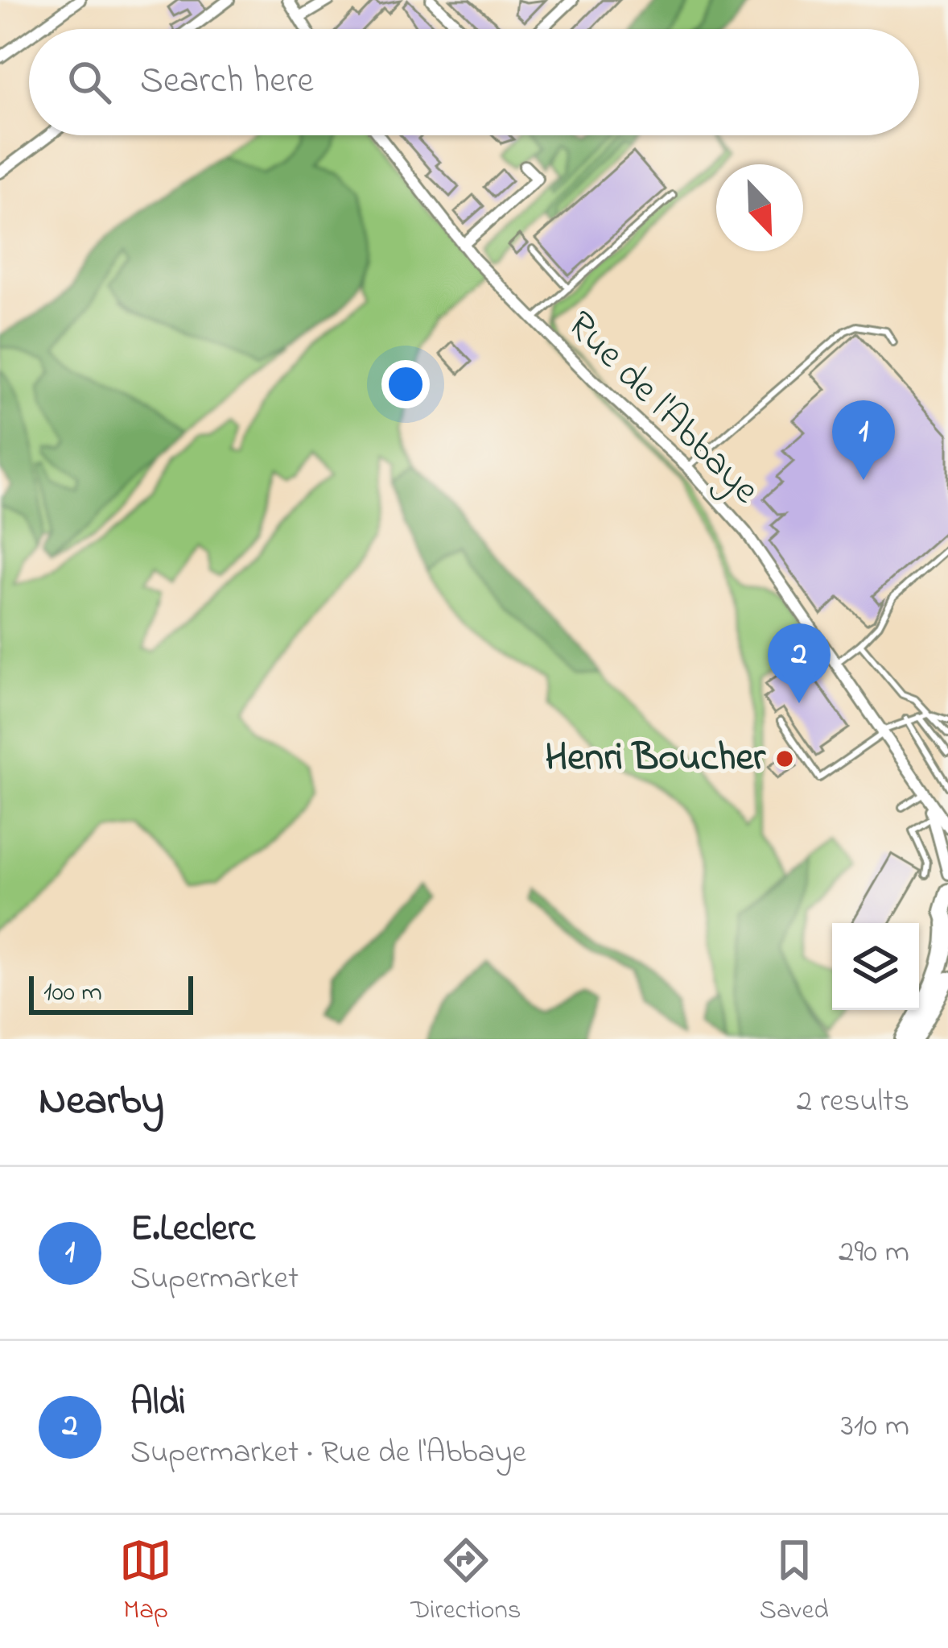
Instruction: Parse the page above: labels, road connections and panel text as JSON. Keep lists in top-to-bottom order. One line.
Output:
{"streets":{"street":["Rue de l'Abbaye"]},"places":["Henri Boucher"],"scale_bar":"100 m","north":"bottom right","page":{"search":"Search here","pins":["1","2"],"scale":"100 m","heading":["Nearby","2 results"],"list":[{"mark":"1","name":"E.Leclerc","note":"Supermarket","value":"290 m"},{"mark":"2","name":"Aldi","note":"Supermarket · Rue de l'Abbaye","value":"310 m"}],"nav":["Map","Directions","Saved"]}}
